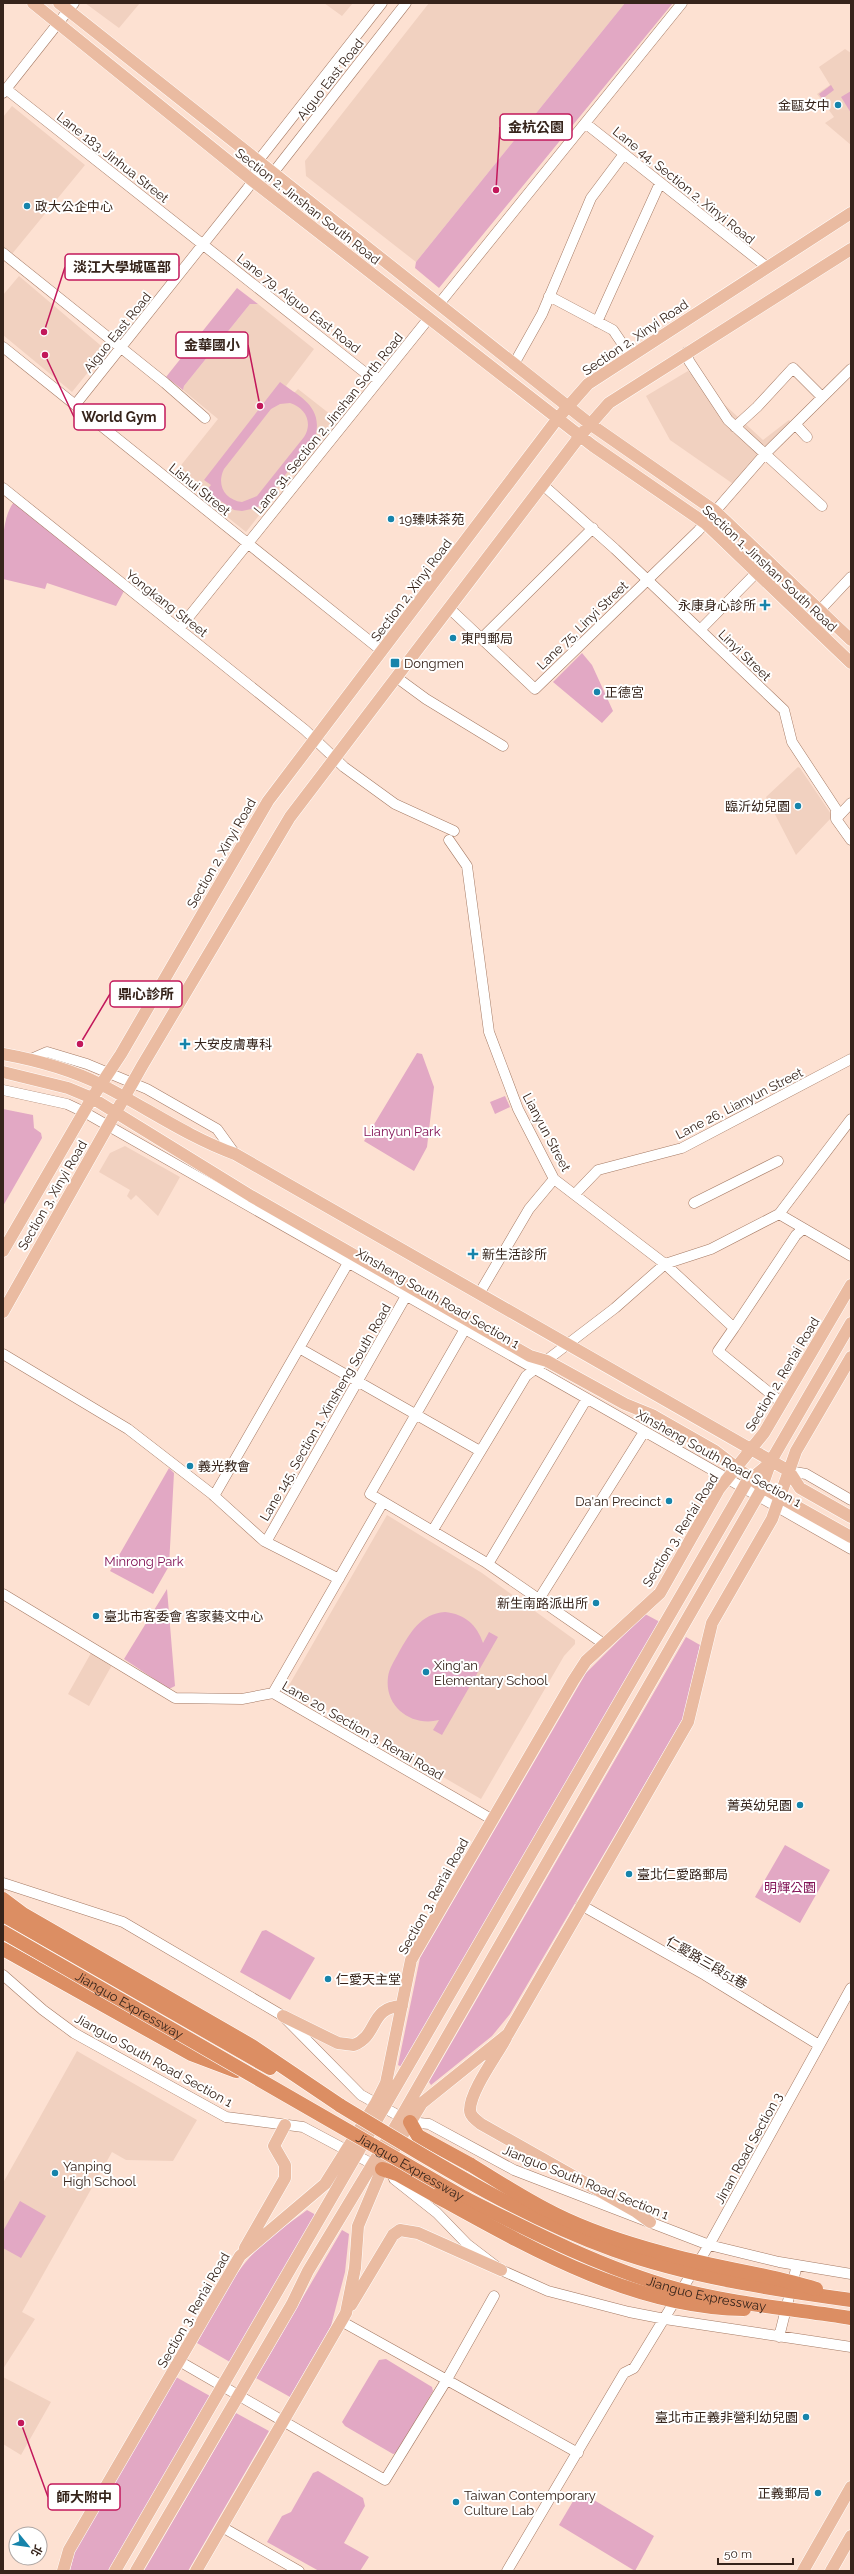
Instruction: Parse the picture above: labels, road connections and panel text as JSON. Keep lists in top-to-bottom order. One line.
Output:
{"streets":{"highway":["Jianguo Expressway"],"main road":["Section 2, Jinshan South Road","Section 2, Xinyi Road","Section 1, Jinshan South Road","Section 3, Xinyi Road","Xinsheng South Road Section 1","Section 2, Ren’ai Road","Section 3, Ren’ai Road"],"street":["Aiguo East Road","Lane 183, Jinhua Street","Lane 44, Section 2, Xinyi Road","Lane 79, Aiguo East Road","Lane 31, Section 2, Jinshan Sorth Road","Lishui Street","Yongkang Street","Lane 75, Linyi Street","Linyi Street","Lane 26, Lianyun Street","Lianyun Street","Lane 145, Section 1, Xinsheng South Road","Lane 20, Section 3, Renai Road","仁愛路三段51巷","Jianguo South Road Section 1","Jinan Road Section 3"]},"crossings":[["Aiguo East Road","Lane 183, Jinhua Street"],["Aiguo East Road","Section 2, Jinshan South Road"],["Aiguo East Road","Lane 79, Aiguo East Road"],["Aiguo East Road","Lishui Street"],["Lane 183, Jinhua Street","Lane 79, Aiguo East Road"],["Lane 44, Section 2, Xinyi Road","Section 2, Xinyi Road"],["Section 2, Jinshan South Road","Section 2, Xinyi Road"],["Section 2, Jinshan South Road","Lane 31, Section 2, Jinshan Sorth Road"],["Section 2, Jinshan South Road","Section 1, Jinshan South Road"],["Lane 79, Aiguo East Road","Lane 31, Section 2, Jinshan Sorth Road"],["Section 2, Xinyi Road","Lishui Street"],["Section 2, Xinyi Road","Yongkang Street"],["Section 2, Xinyi Road","Lianyun Street"],["Section 2, Xinyi Road","Section 3, Xinyi Road"],["Section 2, Xinyi Road","Xinsheng South Road Section 1"],["Lane 31, Section 2, Jinshan Sorth Road","Lishui Street"],["Lane 31, Section 2, Jinshan Sorth Road","Yongkang Street"],["Section 1, Jinshan South Road","Lane 75, Linyi Street"],["Yongkang Street","Lianyun Street"],["Lane 75, Linyi Street","Linyi Street"],["Lane 26, Lianyun Street","Lianyun Street"],["Section 3, Xinyi Road","Xinsheng South Road Section 1"],["Xinsheng South Road Section 1","Section 2, Ren’ai Road"],["Xinsheng South Road Section 1","Lane 145, Section 1, Xinsheng South Road"],["Xinsheng South Road Section 1","Section 3, Ren’ai Road"],["Section 2, Ren’ai Road","Section 3, Ren’ai Road"],["Section 3, Ren’ai Road","Lane 20, Section 3, Renai Road"],["Section 3, Ren’ai Road","Jianguo South Road Section 1"],["仁愛路三段51巷","Jinan Road Section 3"],["Jianguo South Road Section 1","Jinan Road Section 3"]],"parks":["Lianyun Park","Minrong Park","明輝公園"],"places":{"other":["金甌女中","金杭公園","政大公企中心","淡江大學城區部","World Gym","金華國小","19臻味茶苑","東門郵局","正德宮","臨沂幼兒園","鼎心診所","義光教會","Da'an Precinct","新生南路派出所","臺北市客委會 客家藝文中心","Xing'an Elementary School","菁英幼兒園","臺北仁愛路郵局","仁愛天主堂","Yanping High School","臺北市正義非營利幼兒園","師大附中","正義郵局","Taiwan Contemporary Culture Lab"],"health":["永康身心診所","大安皮膚專科","新生活診所"],"transit":["Dongmen"]},"scale_bar":"50 m","north":"bottom right"}
